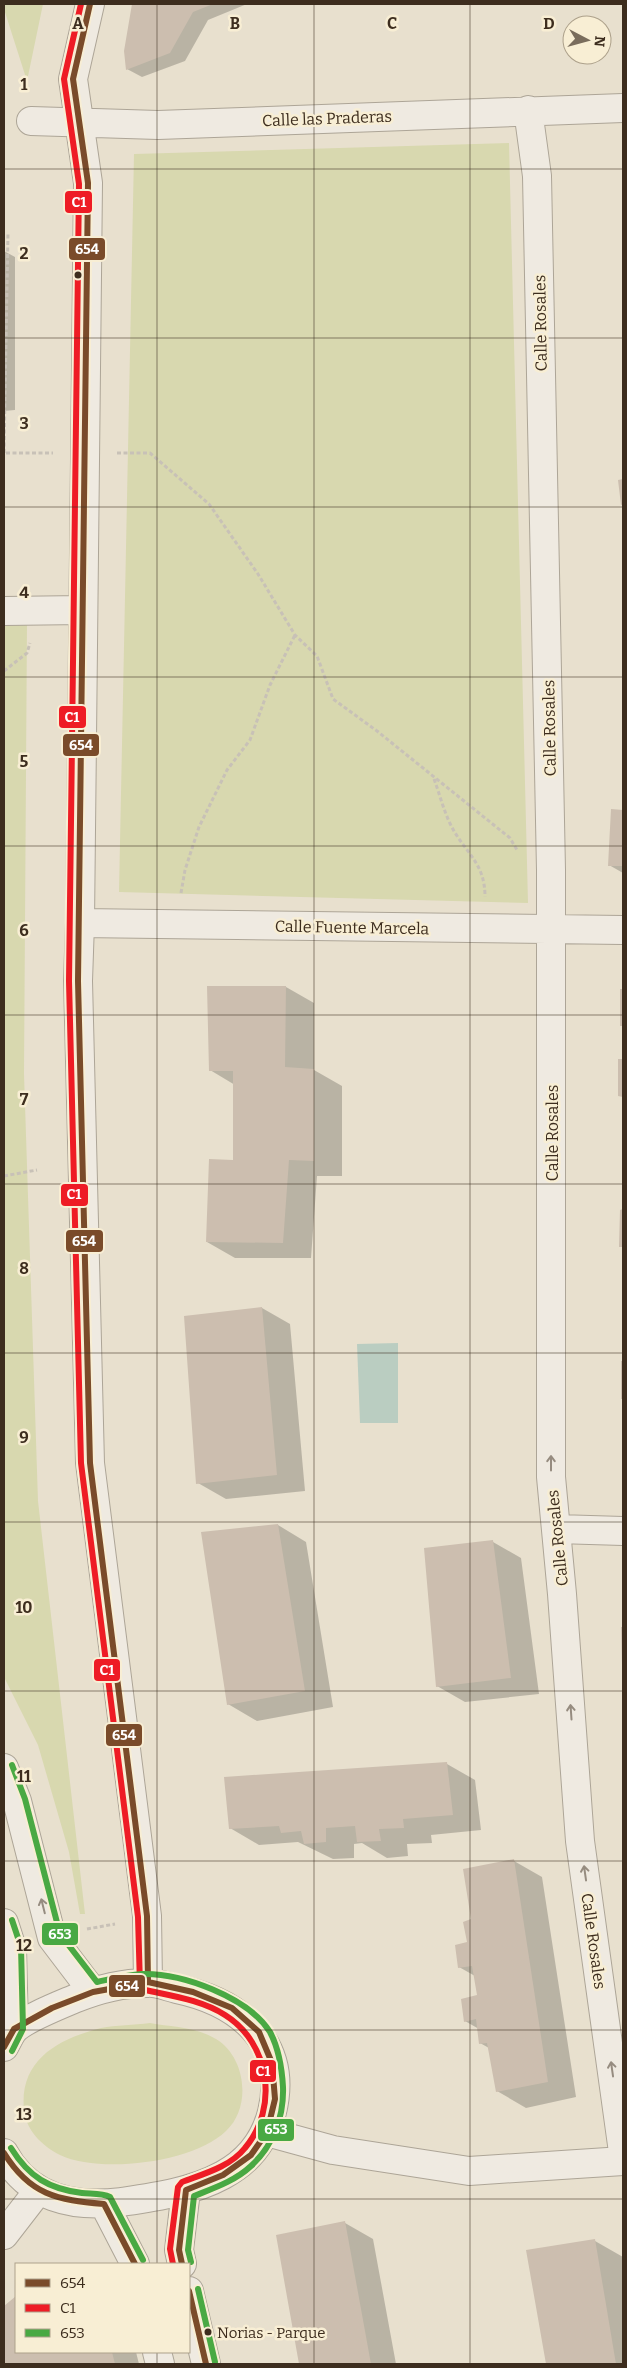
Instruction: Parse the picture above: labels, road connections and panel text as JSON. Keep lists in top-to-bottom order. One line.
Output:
{"streets":{"street":["Calle las Praderas","Calle Rosales","Calle Fuente Marcela"]},"crossings":[["Calle las Praderas","Calle Rosales"],["Calle Rosales","Calle Fuente Marcela"]],"one_way":["Calle Rosales"],"places":["Norias - Parque"],"lines":["transit line 654","transit line C1","transit line 653"],"legend":["654","C1","653"],"north":"right","grid":{"columns":["A","B","C","D"],"rows":["1","2","3","4","5","6","7","8","9","10","11","12","13"]}}
